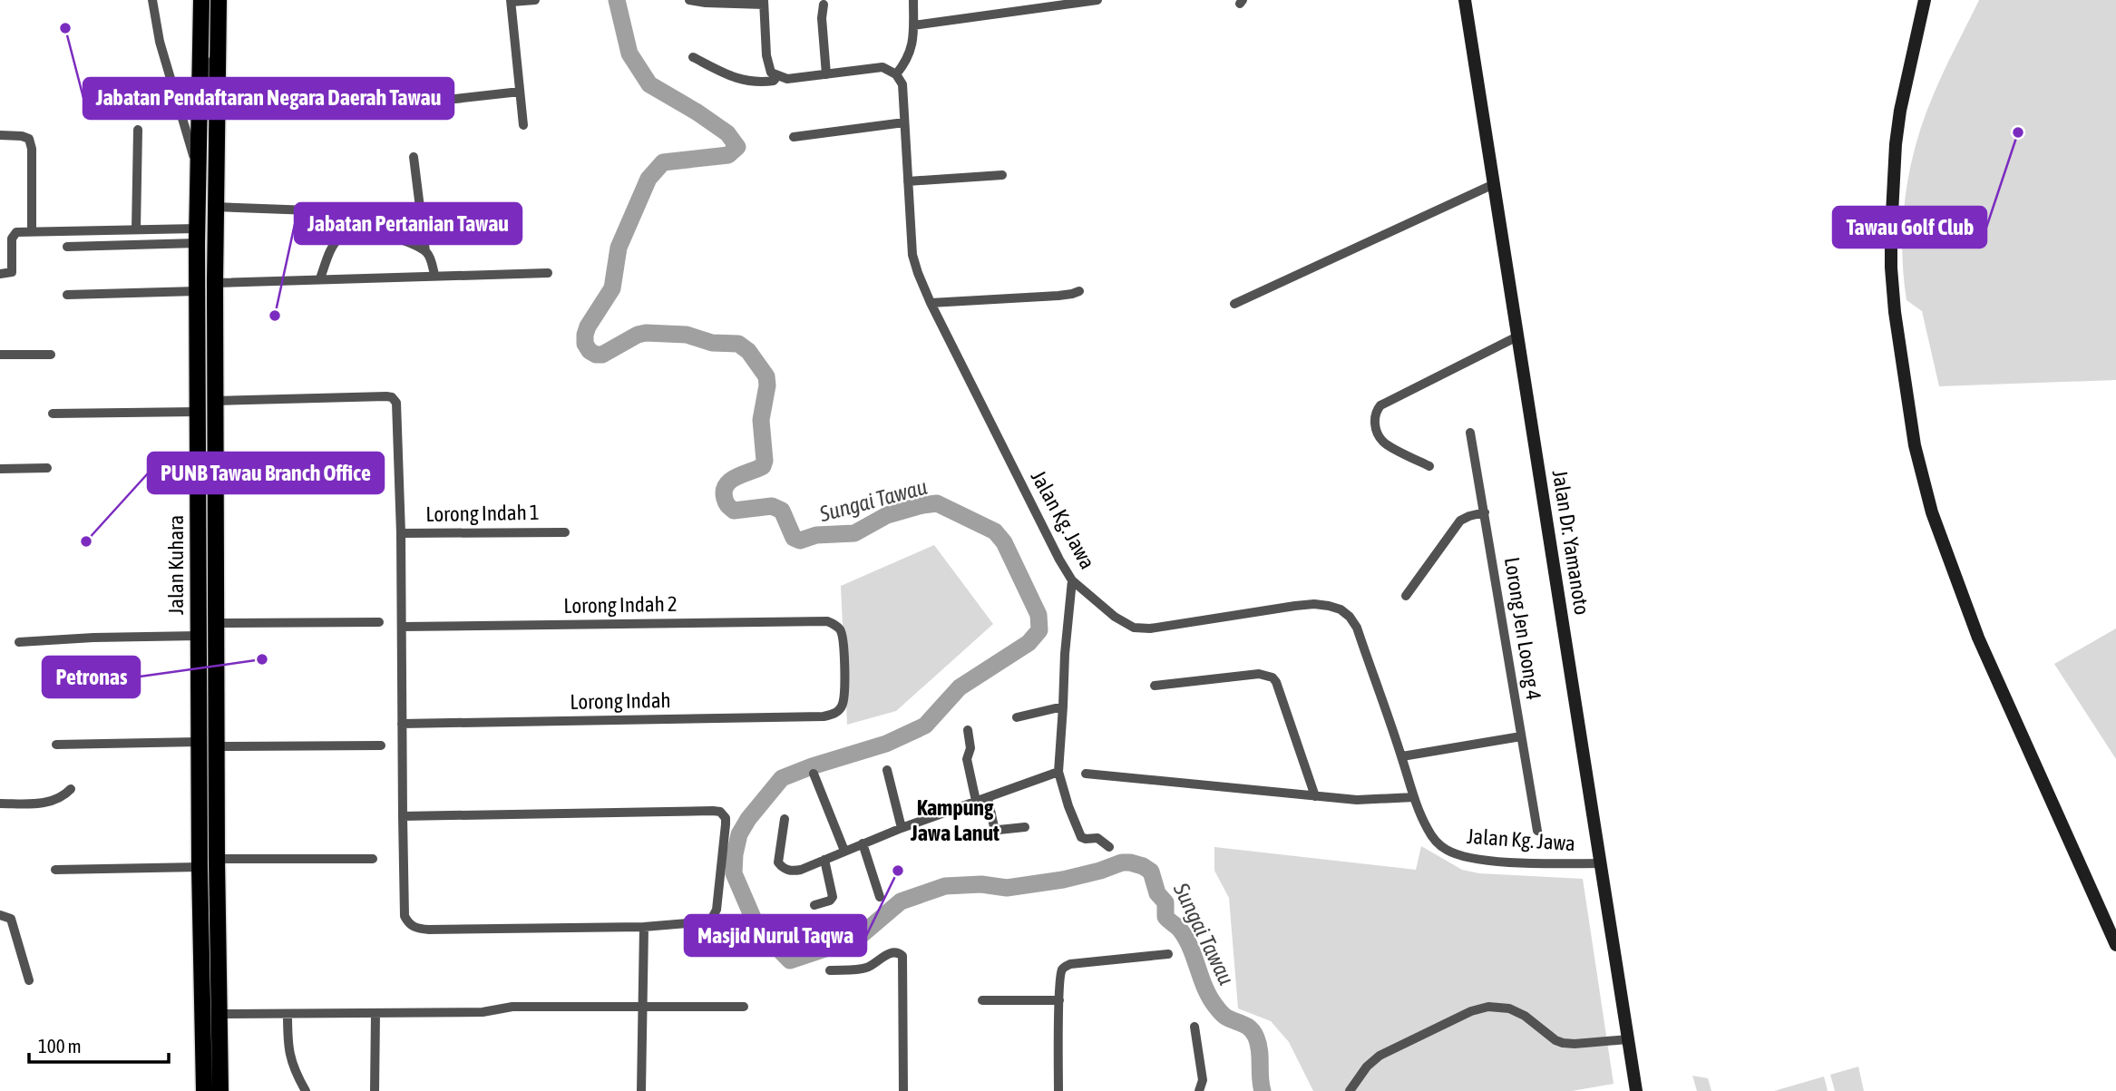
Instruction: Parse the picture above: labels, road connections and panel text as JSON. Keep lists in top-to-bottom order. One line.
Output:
{"streets":{"main road":["Jalan Kuhara"],"street":["Lorong Indah 1","Jalan Kg. Jawa","Jalan Dr. Yamanoto","Lorong Indah 2","Lorong Jen Loong 4","Lorong Indah"]},"crossings":[["Jalan Kg. Jawa","Jalan Dr. Yamanoto"],["Lorong Indah 2","Lorong Indah"]],"districts":["Kampung Jawa Lanut"],"water":["Sungai Tawau"],"places":["Jabatan Pendaftaran Negara Daerah Tawau","Tawau Golf Club","Jabatan Pertanian Tawau","PUNB Tawau Branch Office","Petronas","Masjid Nurul Taqwa"],"scale_bar":"100 m"}
